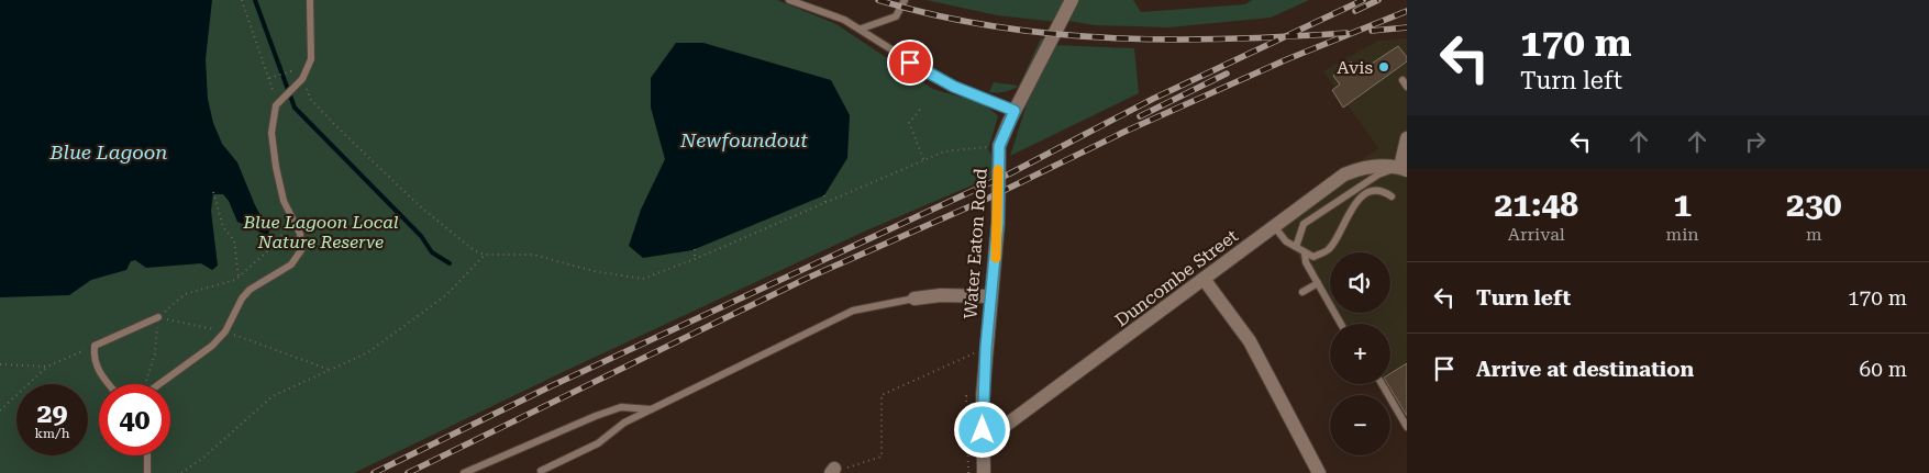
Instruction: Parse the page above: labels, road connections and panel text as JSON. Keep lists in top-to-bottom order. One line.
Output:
{"streets":{"street":["Water Eaton Road","Duncombe Street"]},"crossings":[["Water Eaton Road","Duncombe Street"]],"water":["Newfoundout","Blue Lagoon"],"parks":["Blue Lagoon Local Nature Reserve"],"places":["Avis"],"page":{"turn":["170 m","Turn left"],"eta":["21:48","Arrival","1","min","230","m"],"map_buttons":["+","−"],"list":[{"name":"Turn left","value":"170 m"},{"name":"Arrive at destination","value":"60 m"}],"speed":"29 km/h","limit":"40"}}
